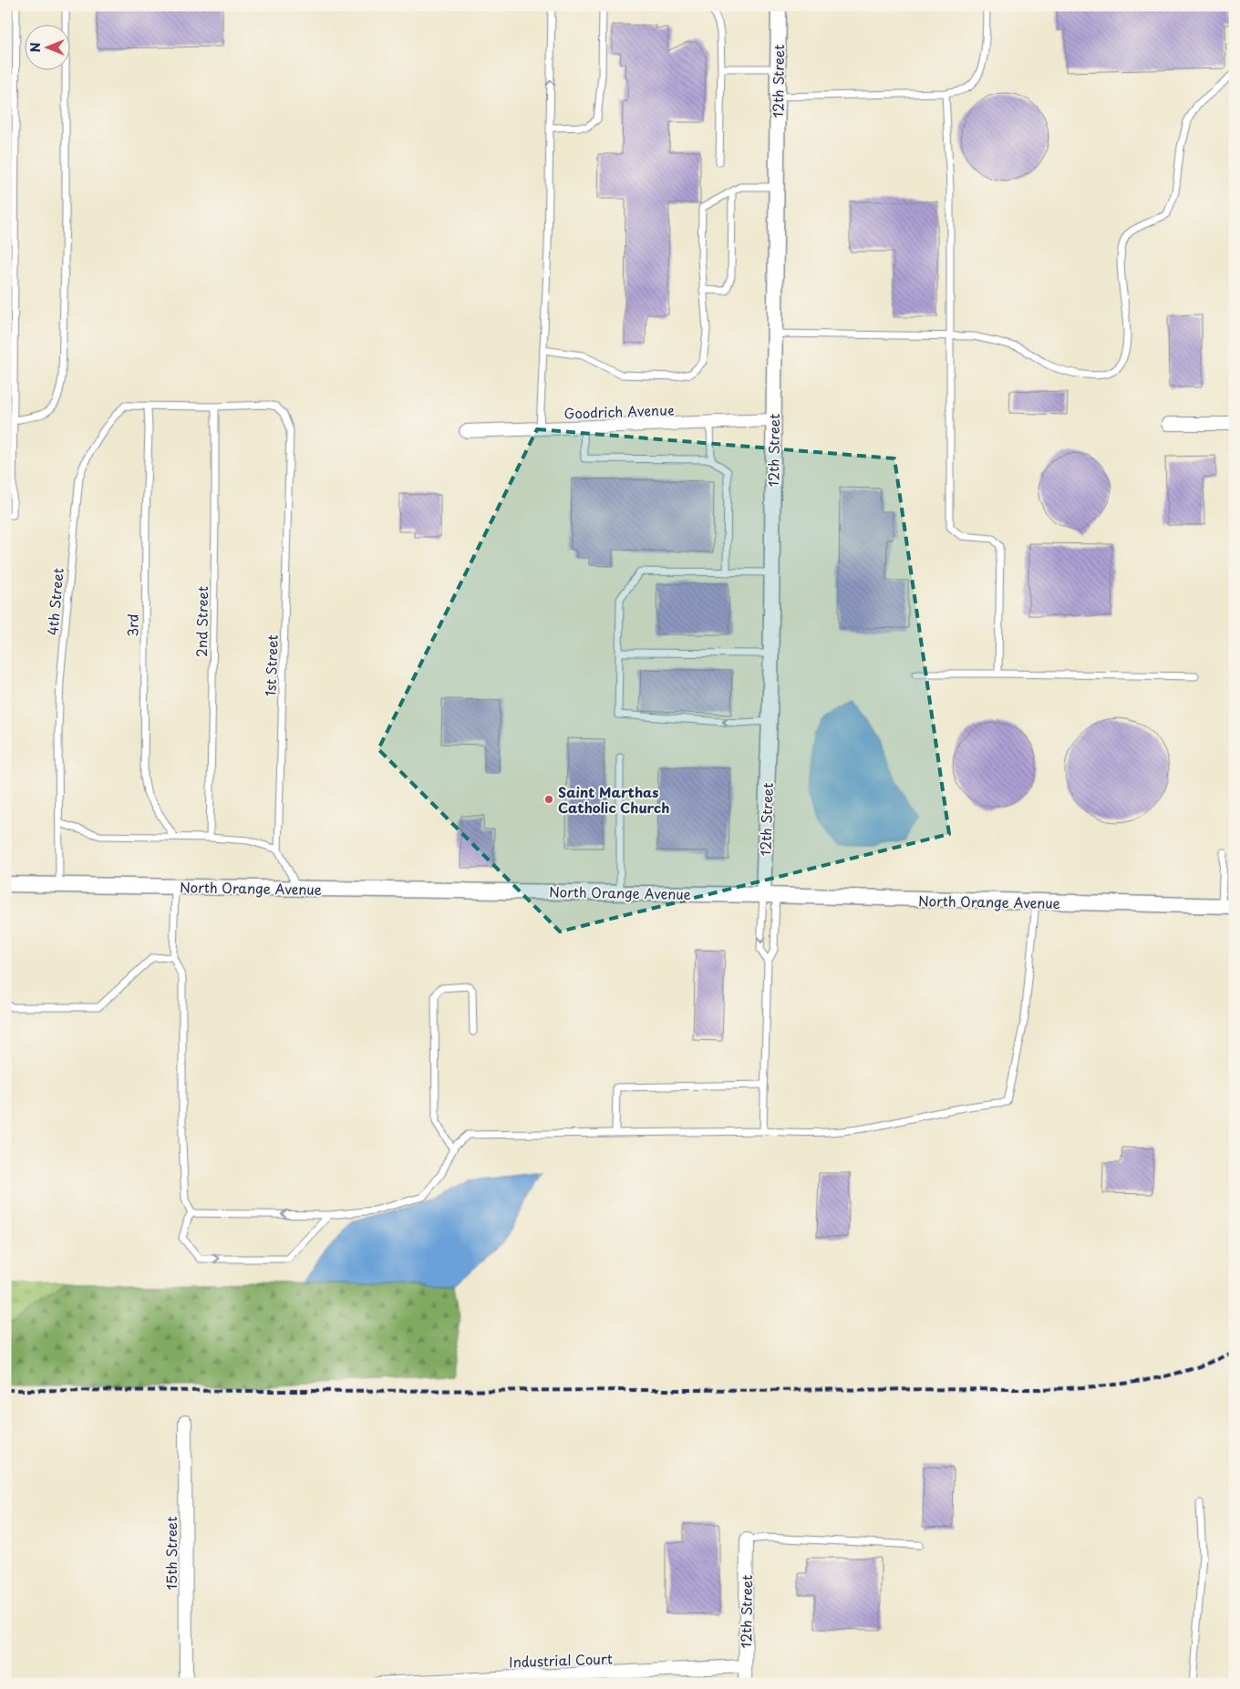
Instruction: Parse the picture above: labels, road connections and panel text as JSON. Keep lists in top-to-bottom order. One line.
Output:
{"streets":{"street":["12th Street","Goodrich Avenue","North Orange Avenue","15th Street","Industrial Court"],"lane":["4th Street","2nd Street","3rd","1st Street"]},"crossings":[["12th Street","Goodrich Avenue"],["12th Street","North Orange Avenue"],["12th Street","Industrial Court"],["4th Street","2nd Street"],["4th Street","3rd"],["4th Street","1st Street"],["4th Street","North Orange Avenue"]],"places":["Saint Marthas Catholic Church"],"north":"left"}
